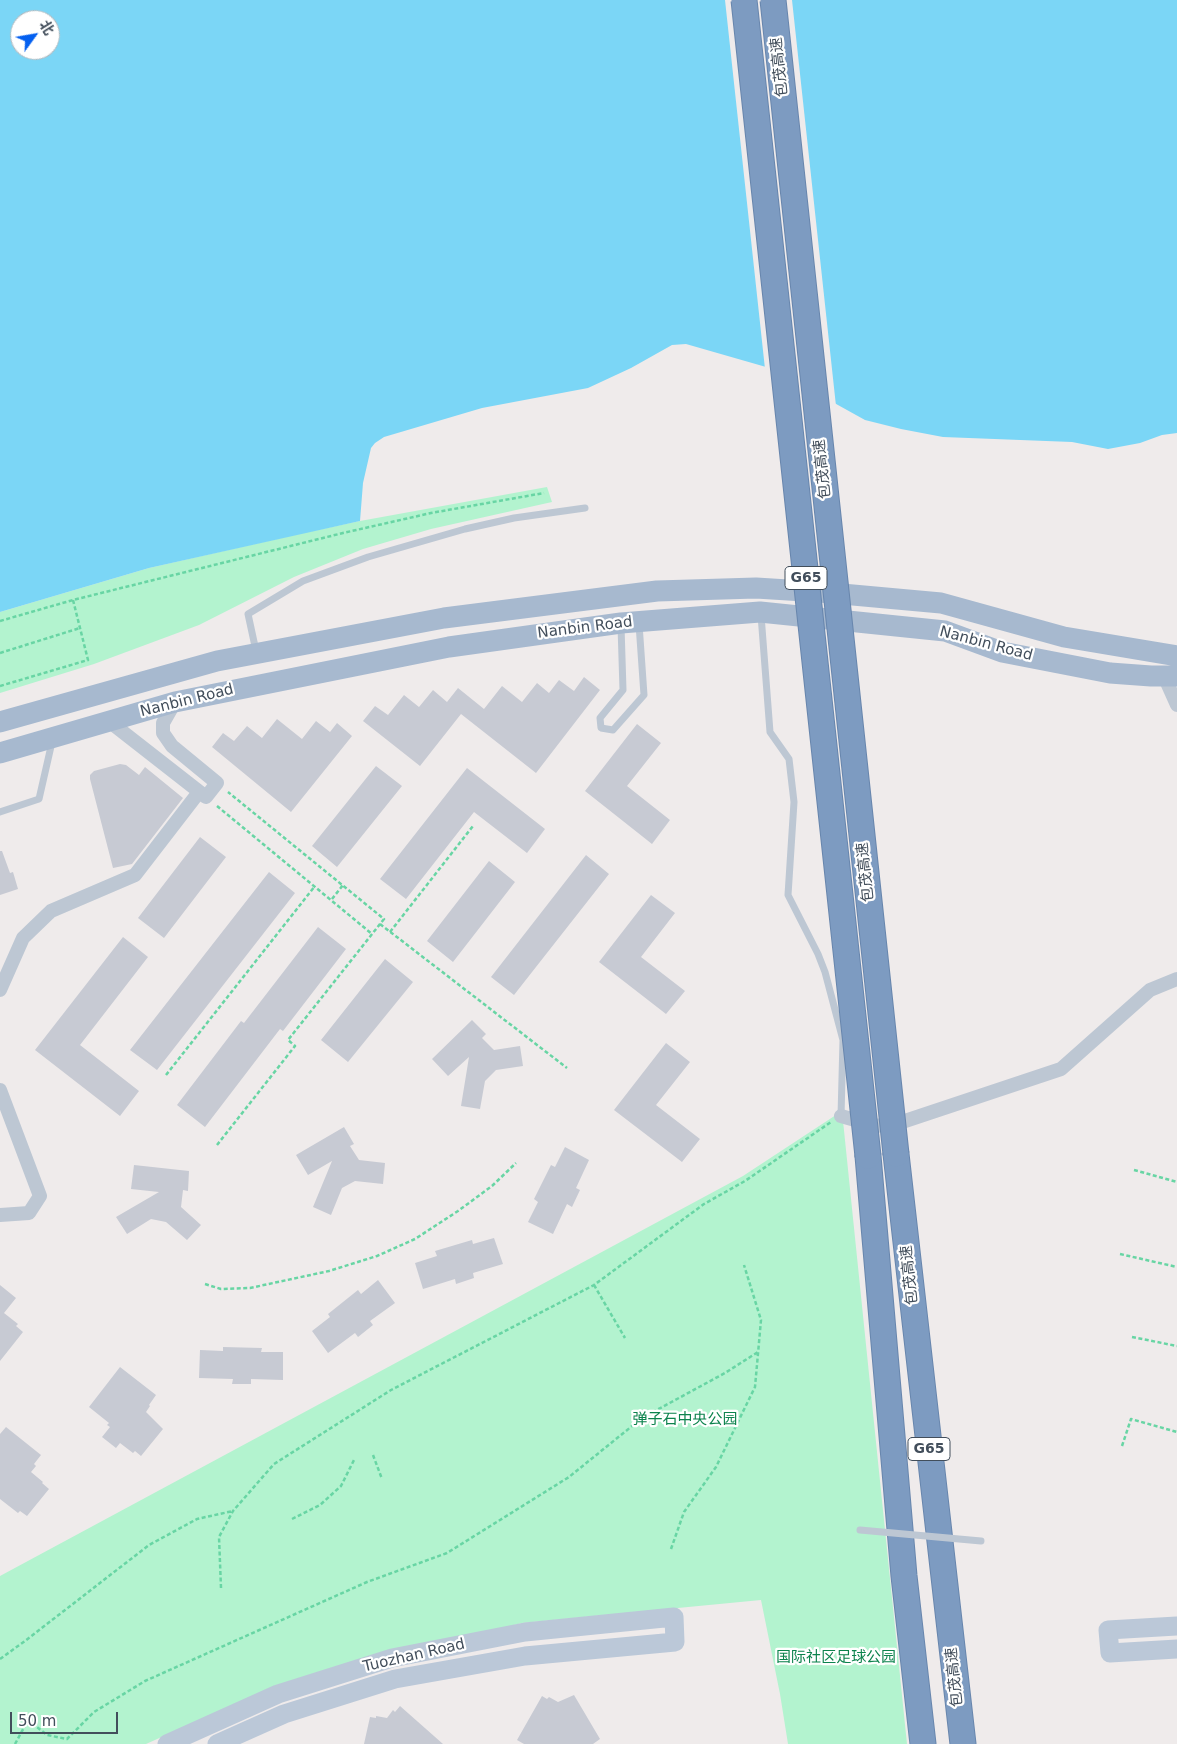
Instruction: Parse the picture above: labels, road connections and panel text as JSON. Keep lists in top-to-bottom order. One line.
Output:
{"streets":{"highway":["包茂高速","G65"],"main road":["Nanbin Road","Tuozhan Road"]},"parks":["弹子石中央公园","国际社区足球公园"],"scale_bar":"50 m","north":"top right"}
